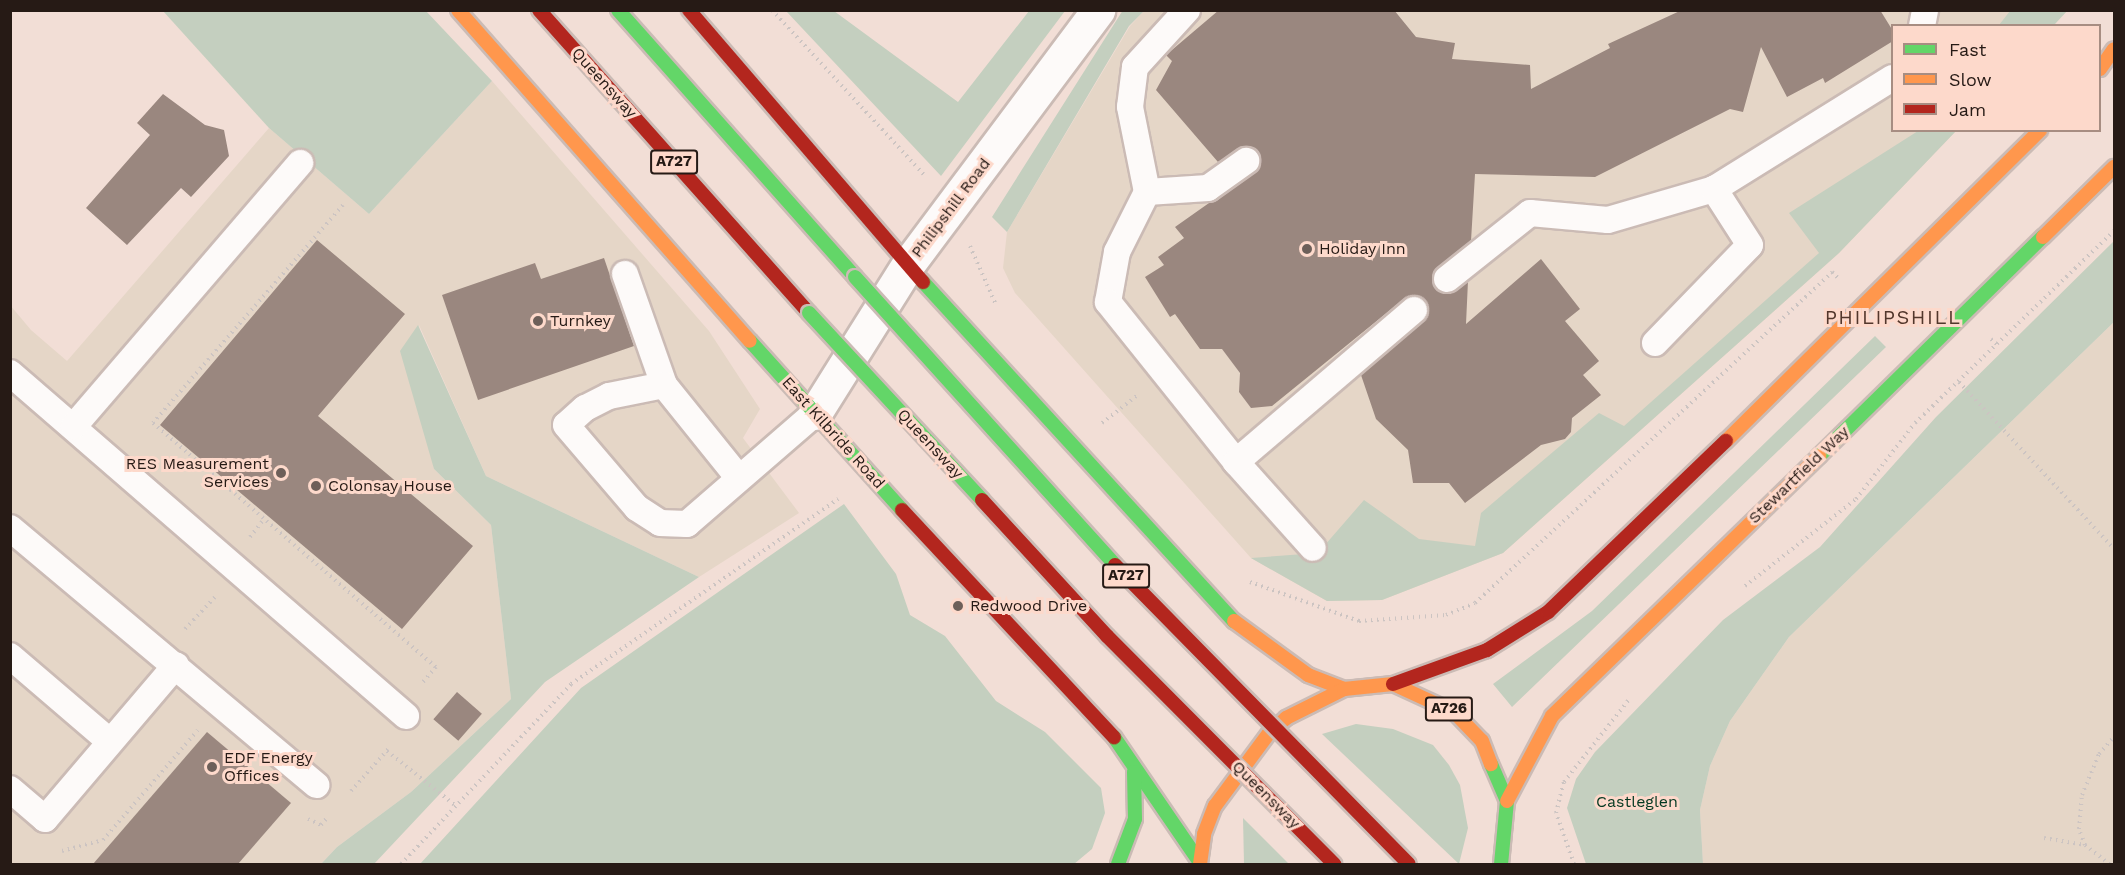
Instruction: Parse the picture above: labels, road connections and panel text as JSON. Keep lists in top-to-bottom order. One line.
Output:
{"streets":{"main road":["Queensway","A727","East Kilbride Road","Stewartfield Way","A726"],"street":["Philipshill Road"]},"crossings":[["Philipshill Road","East Kilbride Road"],["East Kilbride Road","A726"],["Stewartfield Way","A726"]],"districts":["PHILIPSHILL"],"parks":["Castleglen"],"places":["Holiday Inn","Turnkey","RES Measurement Services","Colonsay House","Redwood Drive","EDF Energy Offices"],"legend":["Fast","Slow","Jam"]}
